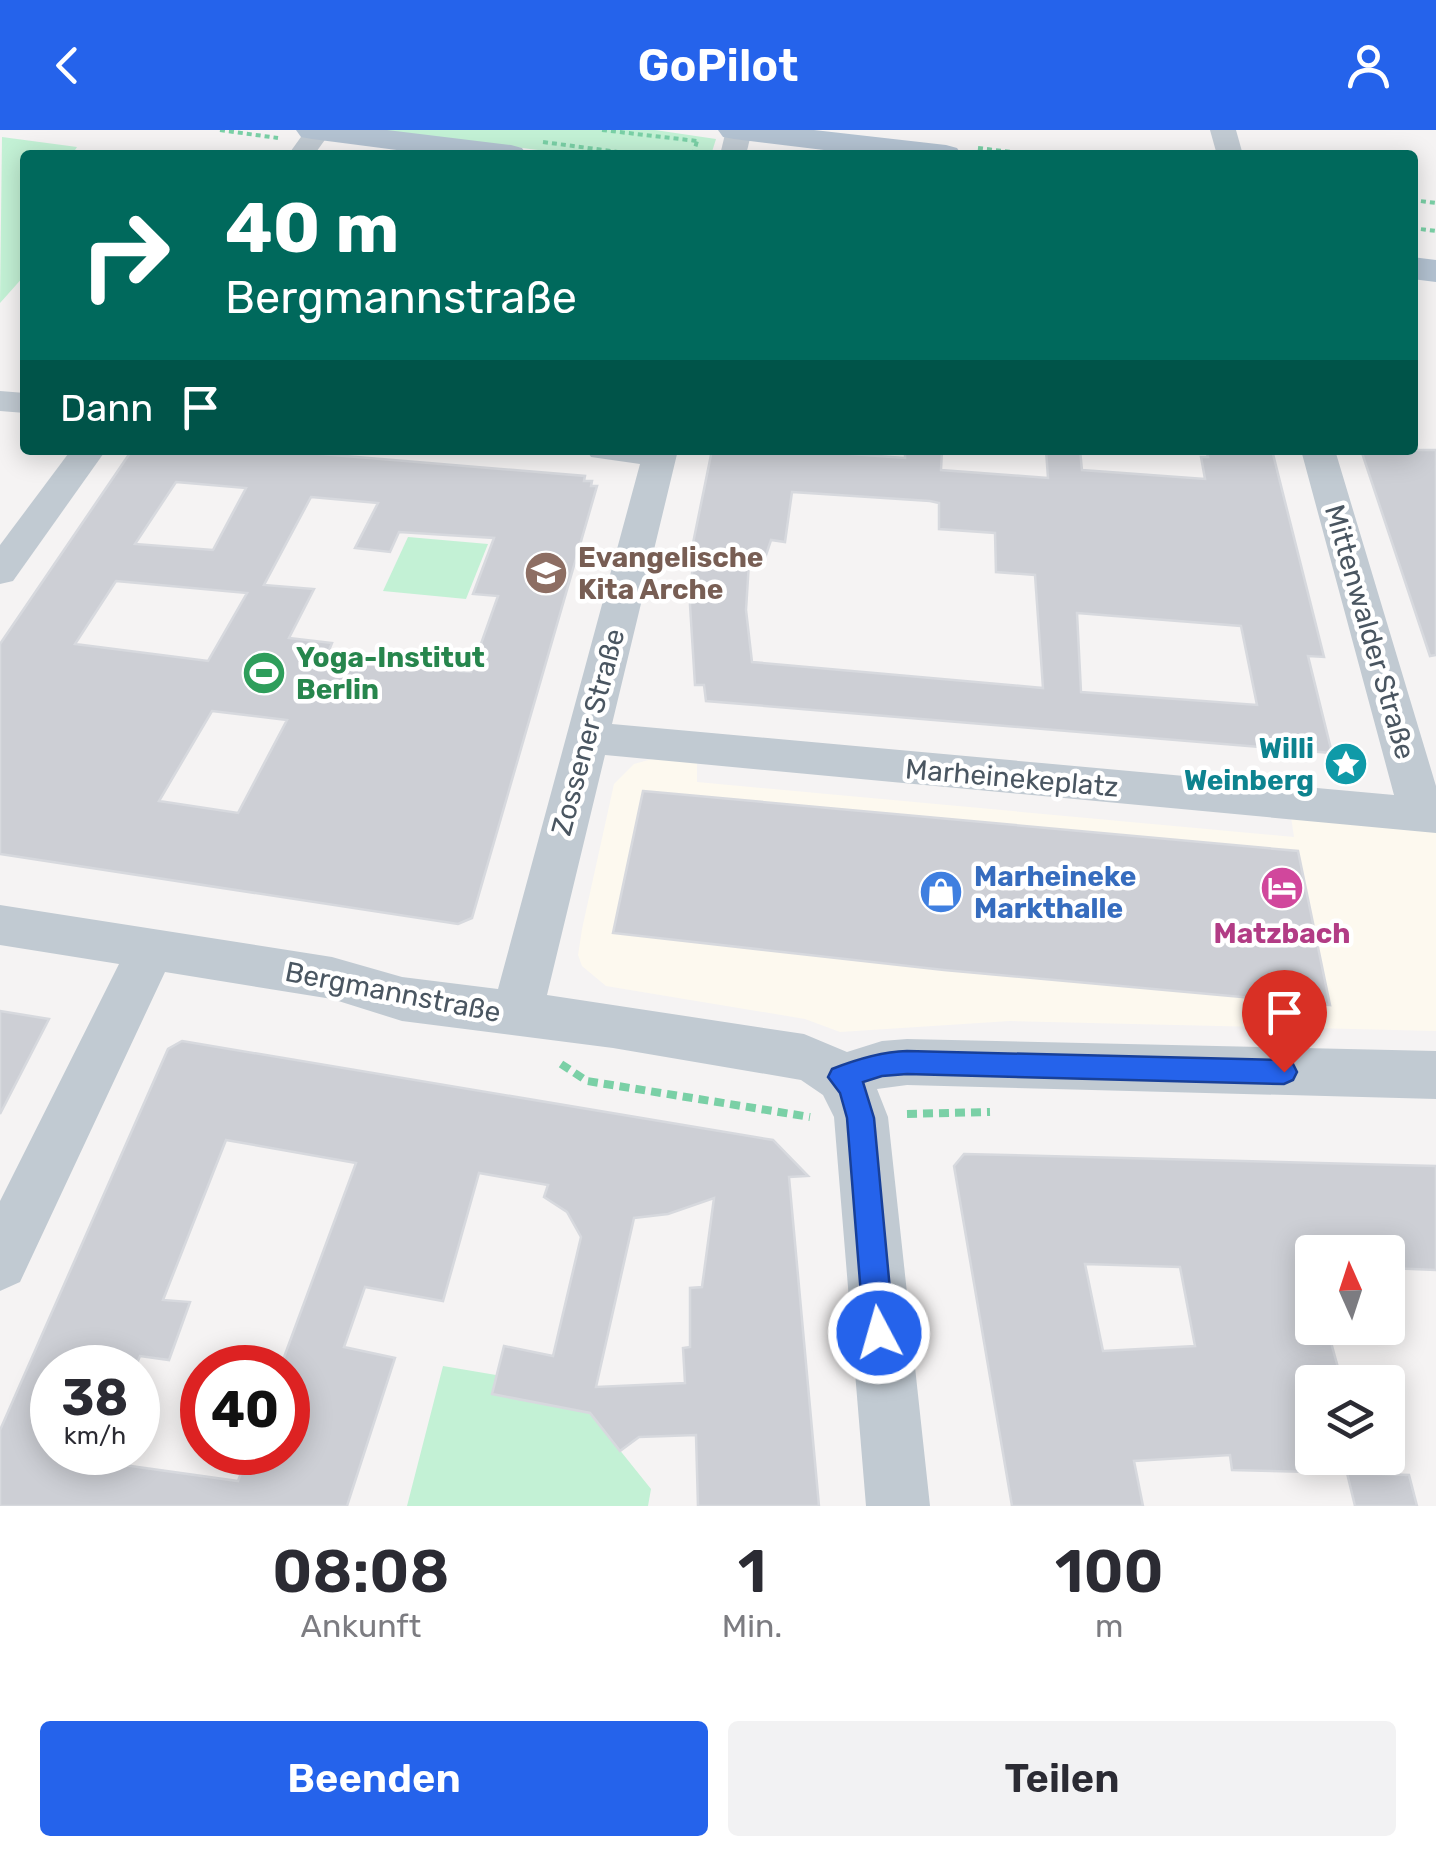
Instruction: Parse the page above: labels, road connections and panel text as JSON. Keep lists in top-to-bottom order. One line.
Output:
{"streets":{"street":["Mittenwalder Straße","Zossener Straße","Marheinekeplatz","Bergmannstraße"]},"crossings":[["Mittenwalder Straße","Marheinekeplatz"],["Zossener Straße","Marheinekeplatz"],["Zossener Straße","Bergmannstraße"]],"places":{"school or university":["Evangelische Kita Arche"],"sports":["Yoga-Institut Berlin"],"place":["Willi Weinberg"],"hotel":["Matzbach"],"shop":["Marheineke Markthalle"]},"north":"top","page":{"header":"GoPilot","turn":["40 m","Bergmannstraße"],"then":"Dann","speed":"38 km/h","limit":"40","eta":["08:08","Ankunft","1","Min.","100","m"],"buttons":["Beenden","Teilen"]}}
